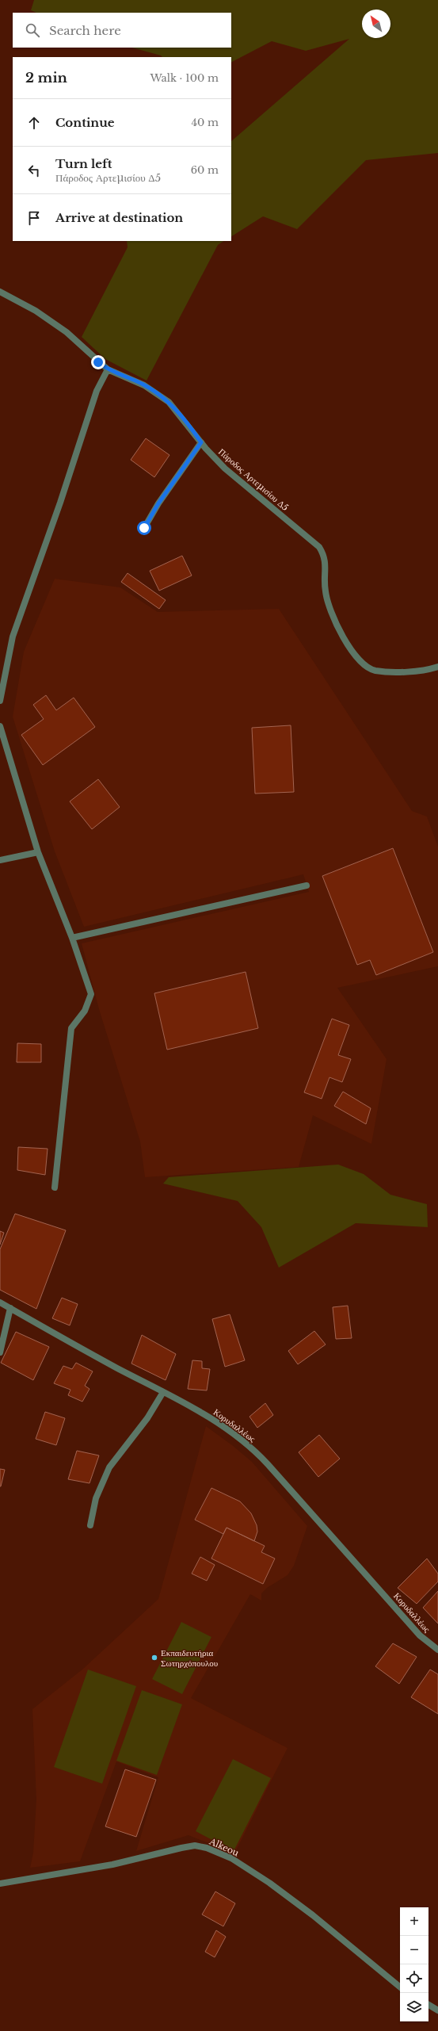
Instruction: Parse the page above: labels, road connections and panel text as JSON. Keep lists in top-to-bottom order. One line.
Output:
{"streets":{"street":["Πάροδος Αρτεμισίου Δ5","Κορυδαλλέως","Alkeou"]},"places":["Εκπαιδευτήρια Σωτηρχόπουλου"],"north":"top left","page":{"search":"Search here","heading":["2 min","Walk · 100 m"],"list":[["Continue","40 m"],["Turn left","Πάροδος Αρτεμισίου Δ5","60 m"],"Arrive at destination"],"map_buttons":["+","−"]}}
